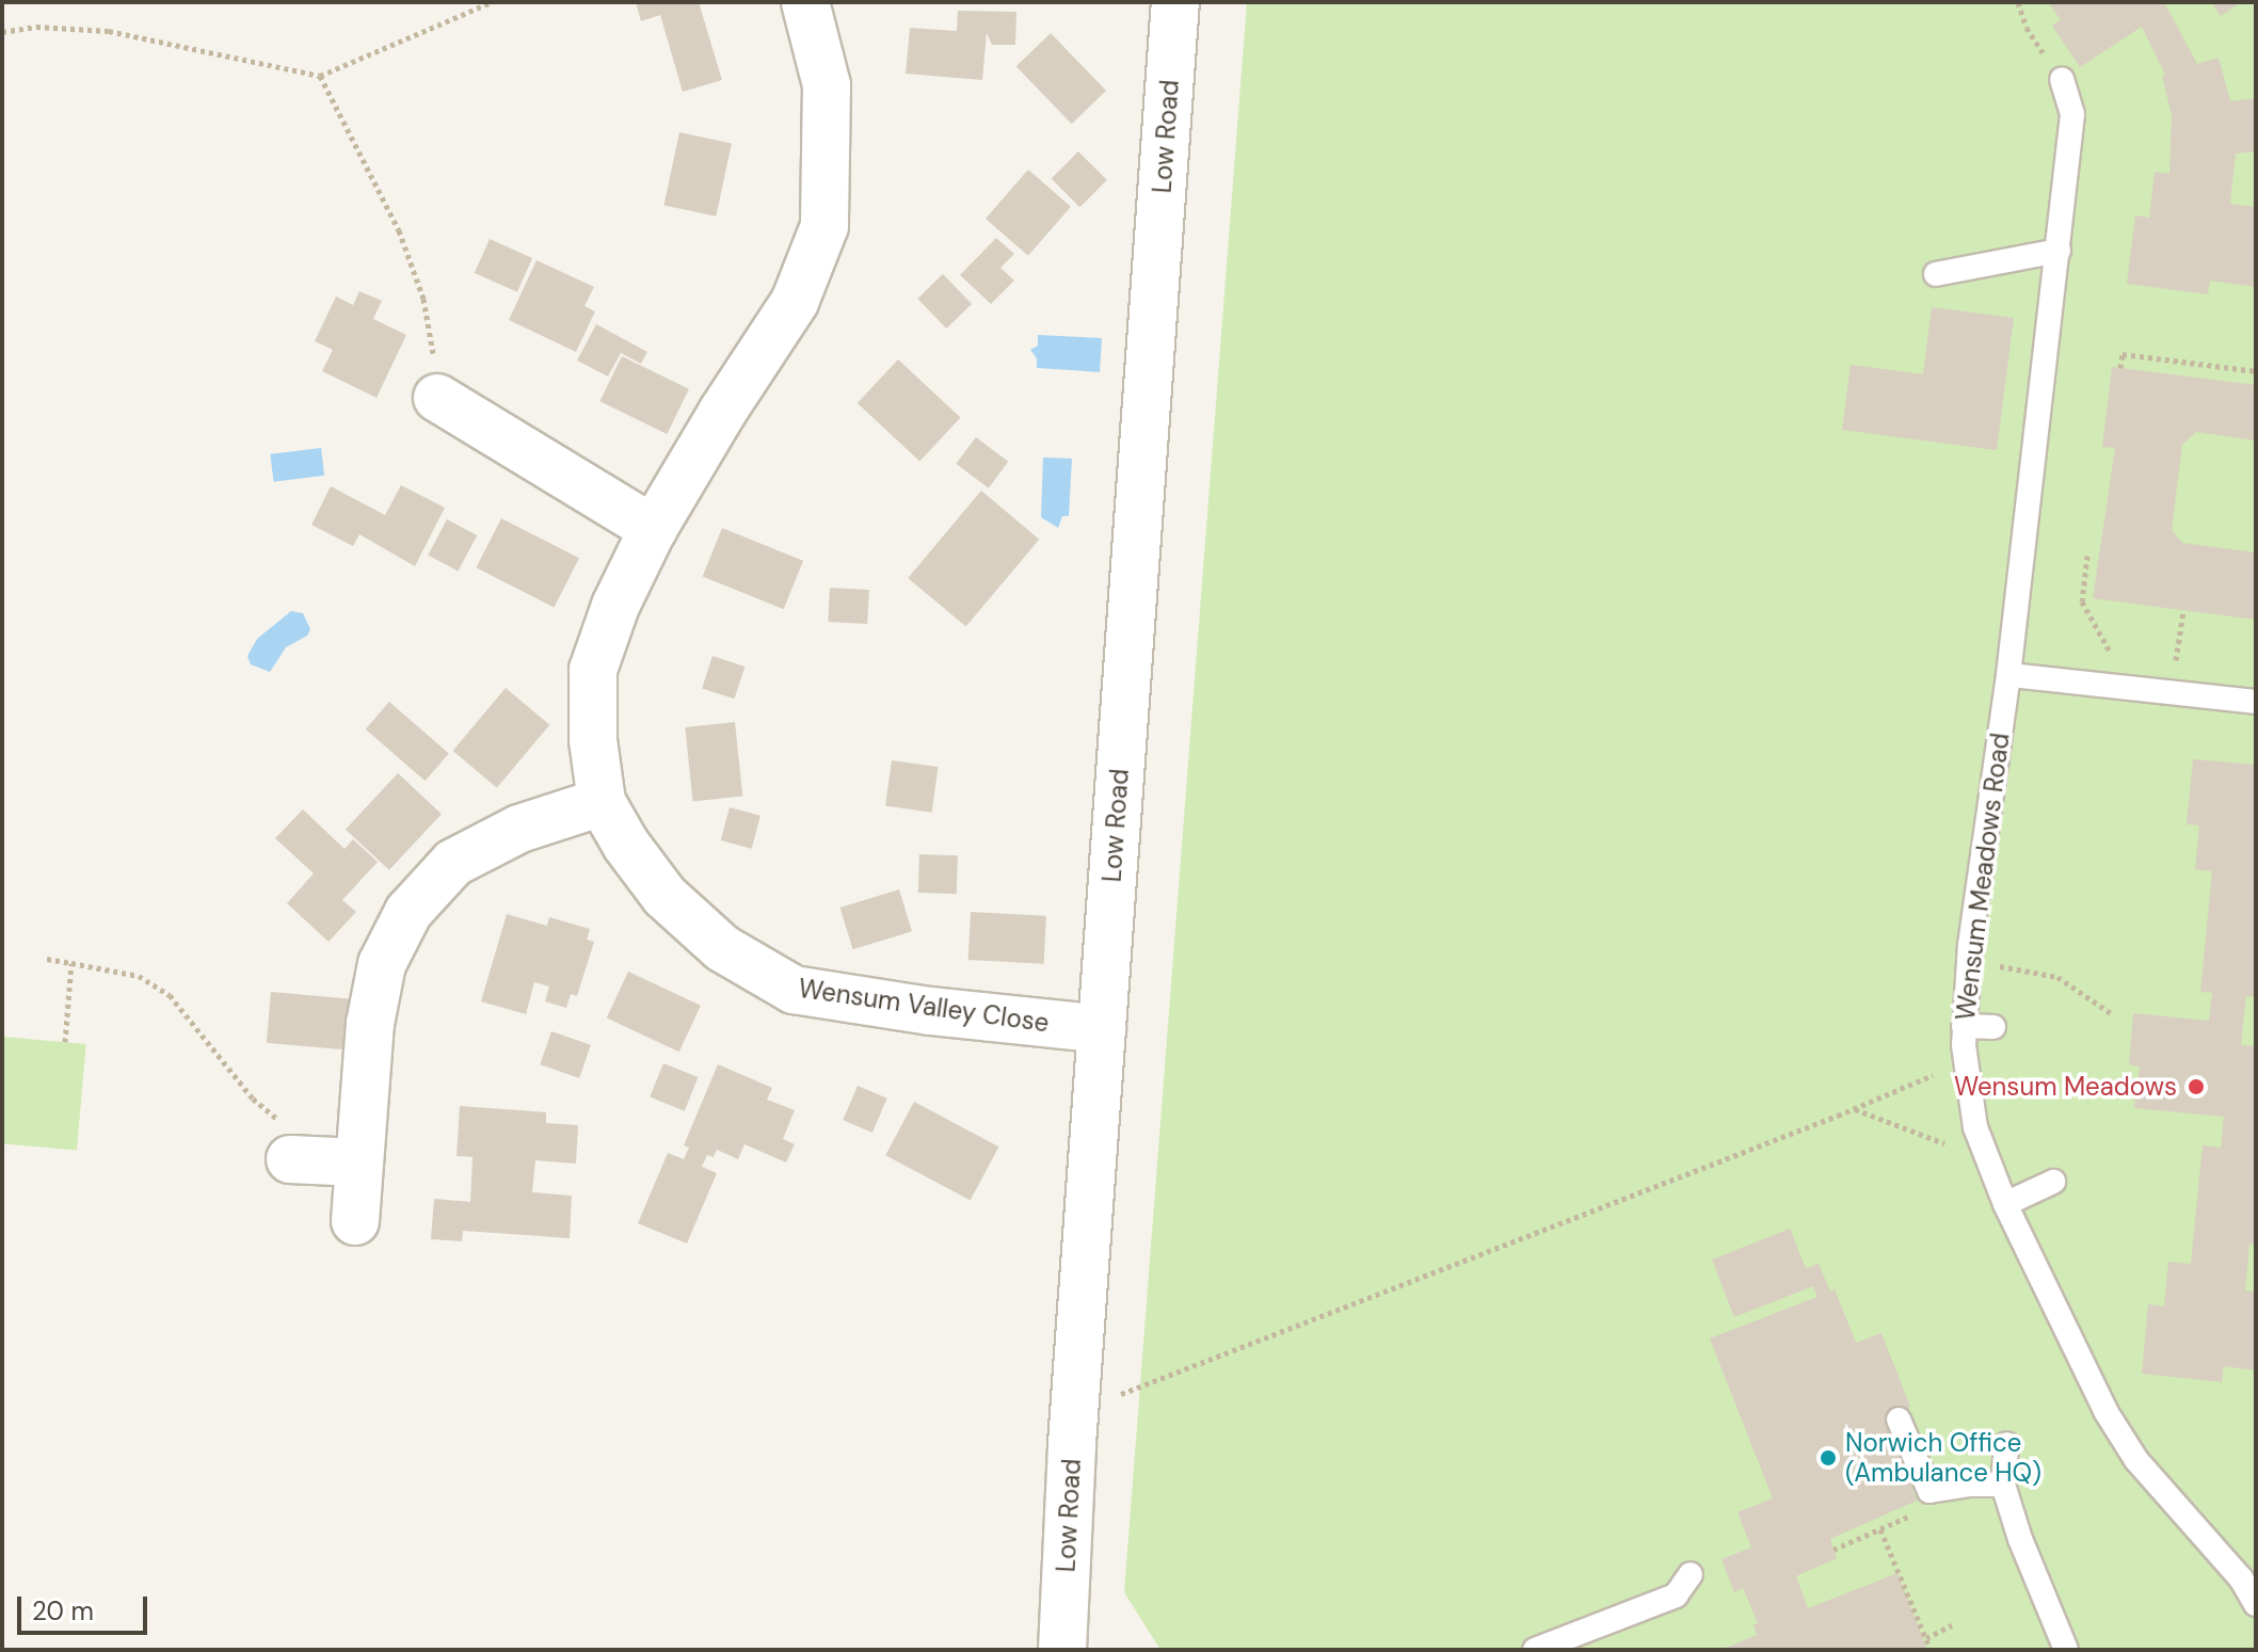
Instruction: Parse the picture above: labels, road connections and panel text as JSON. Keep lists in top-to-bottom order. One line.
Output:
{"streets":{"street":["Low Road","Wensum Valley Close"],"lane":["Wensum Meadows Road"]},"crossings":[["Low Road","Wensum Valley Close"]],"places":["Wensum Meadows","Norwich Office (Ambulance HQ)"],"scale_bar":"20 m"}
